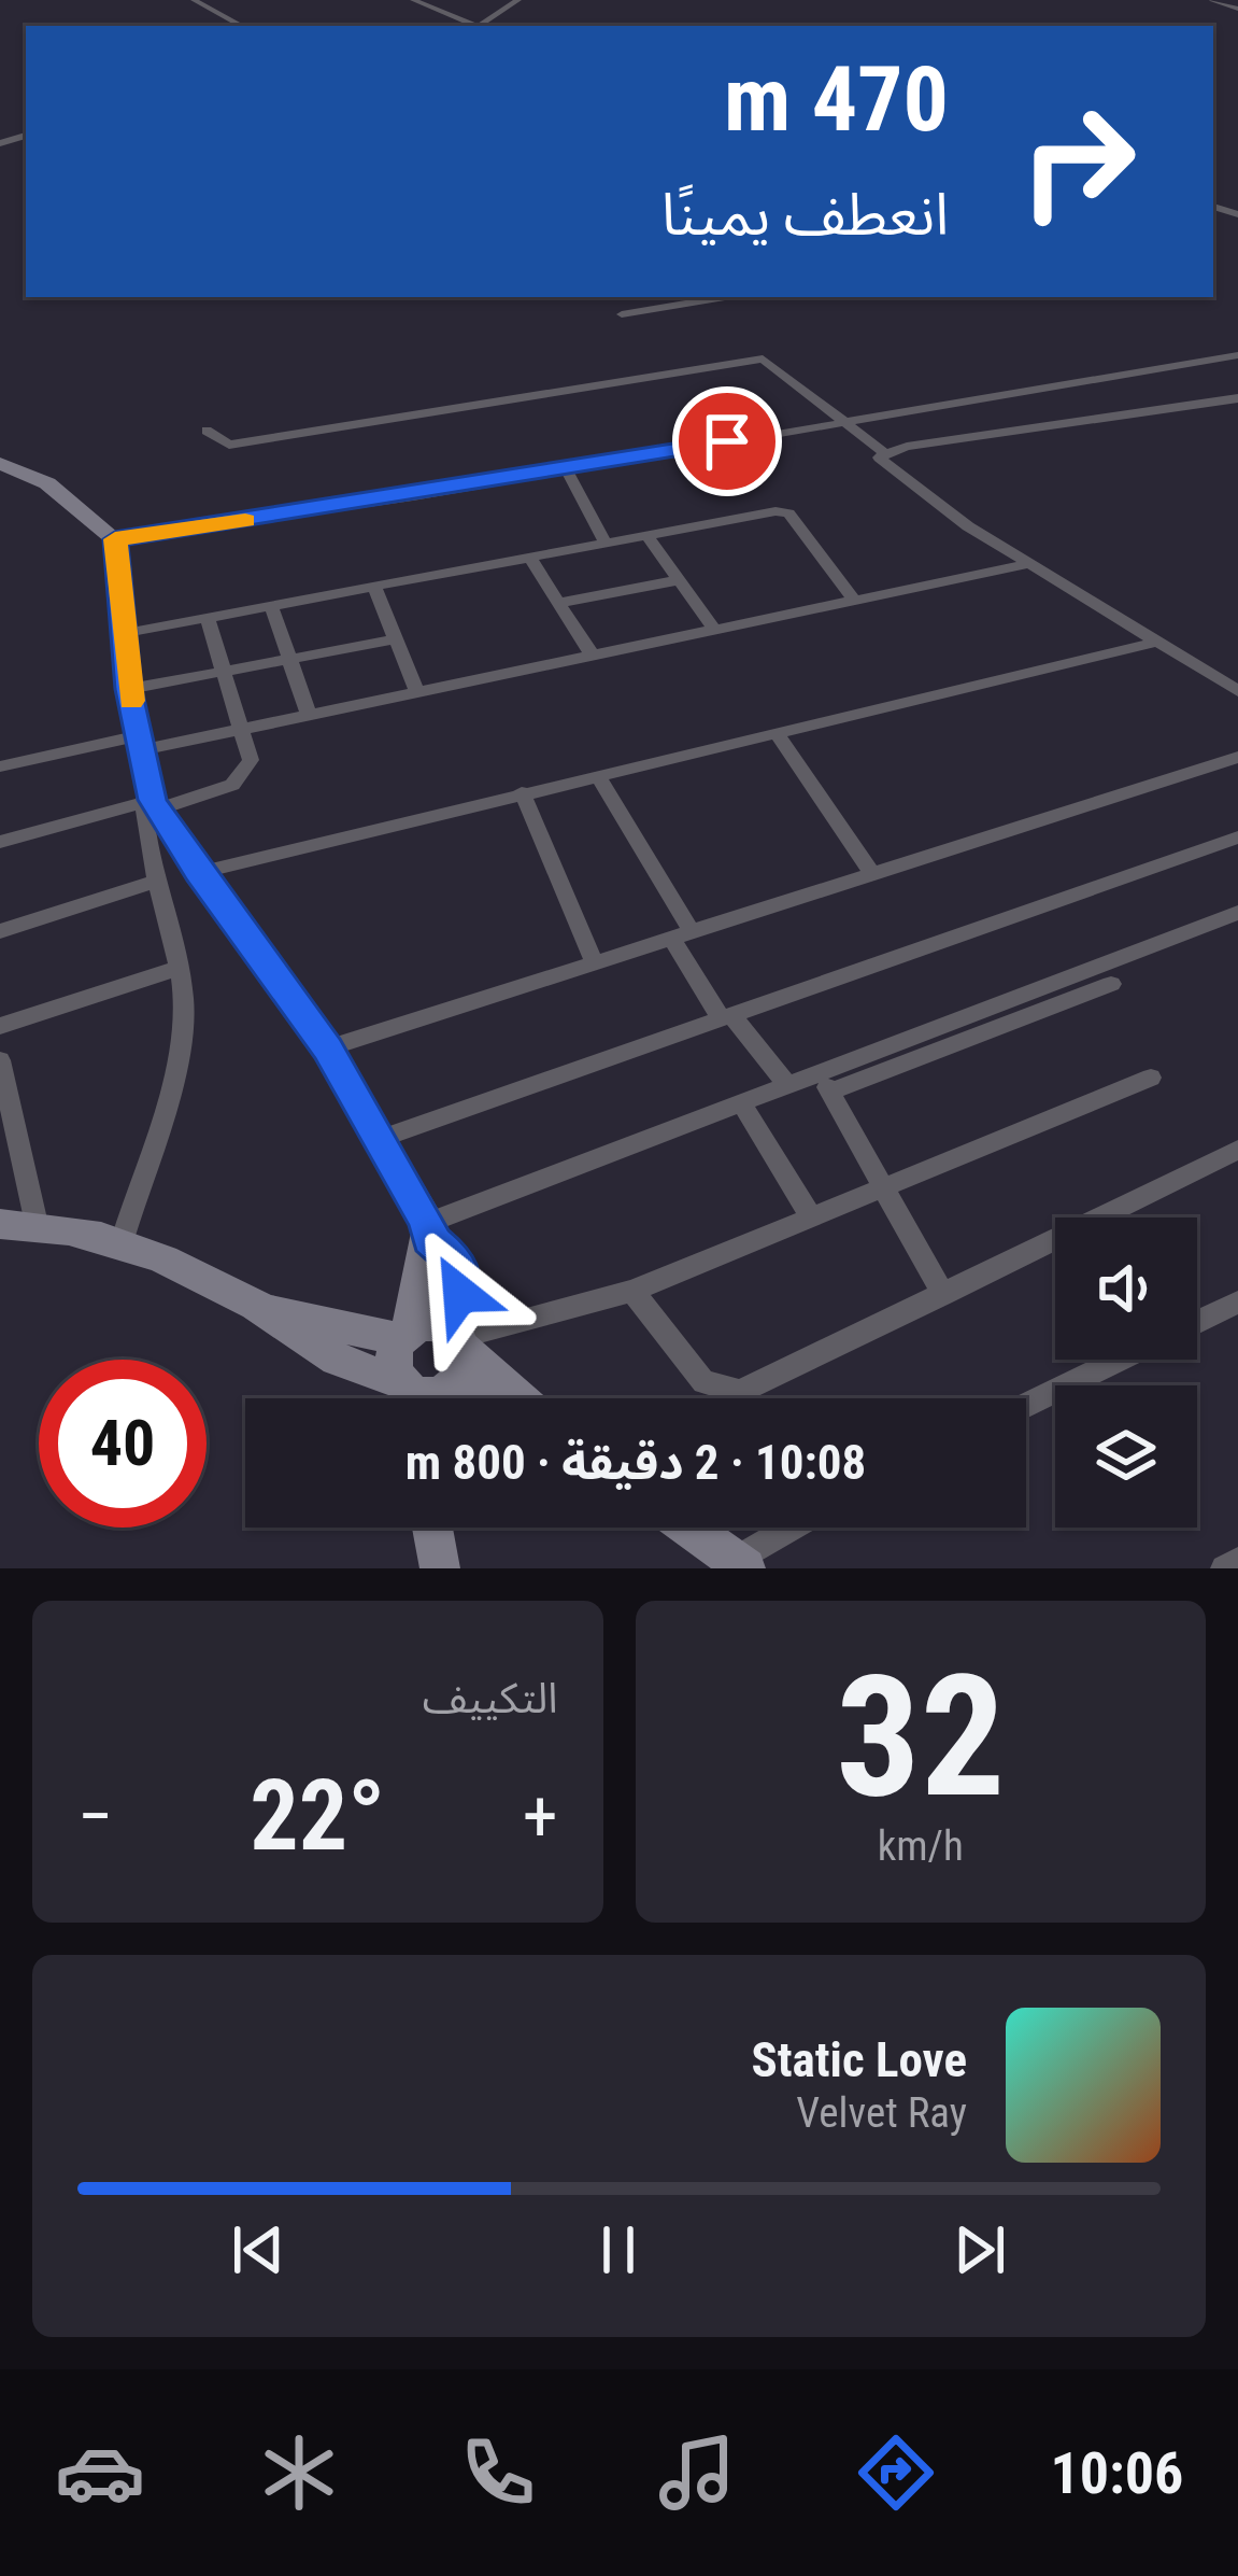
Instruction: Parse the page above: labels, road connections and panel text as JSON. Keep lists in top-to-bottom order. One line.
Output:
{"page":{"turn":["470 m","انعطف يمينًا"],"limit":"40","trip":"10:08 · 2 دقيقة · 800 m","tile":[["32","km/h"],"التكييف"],"heat":["−","22°","+"],"song":["Static Love","Velvet Ray"],"tabs":"10:06"}}
